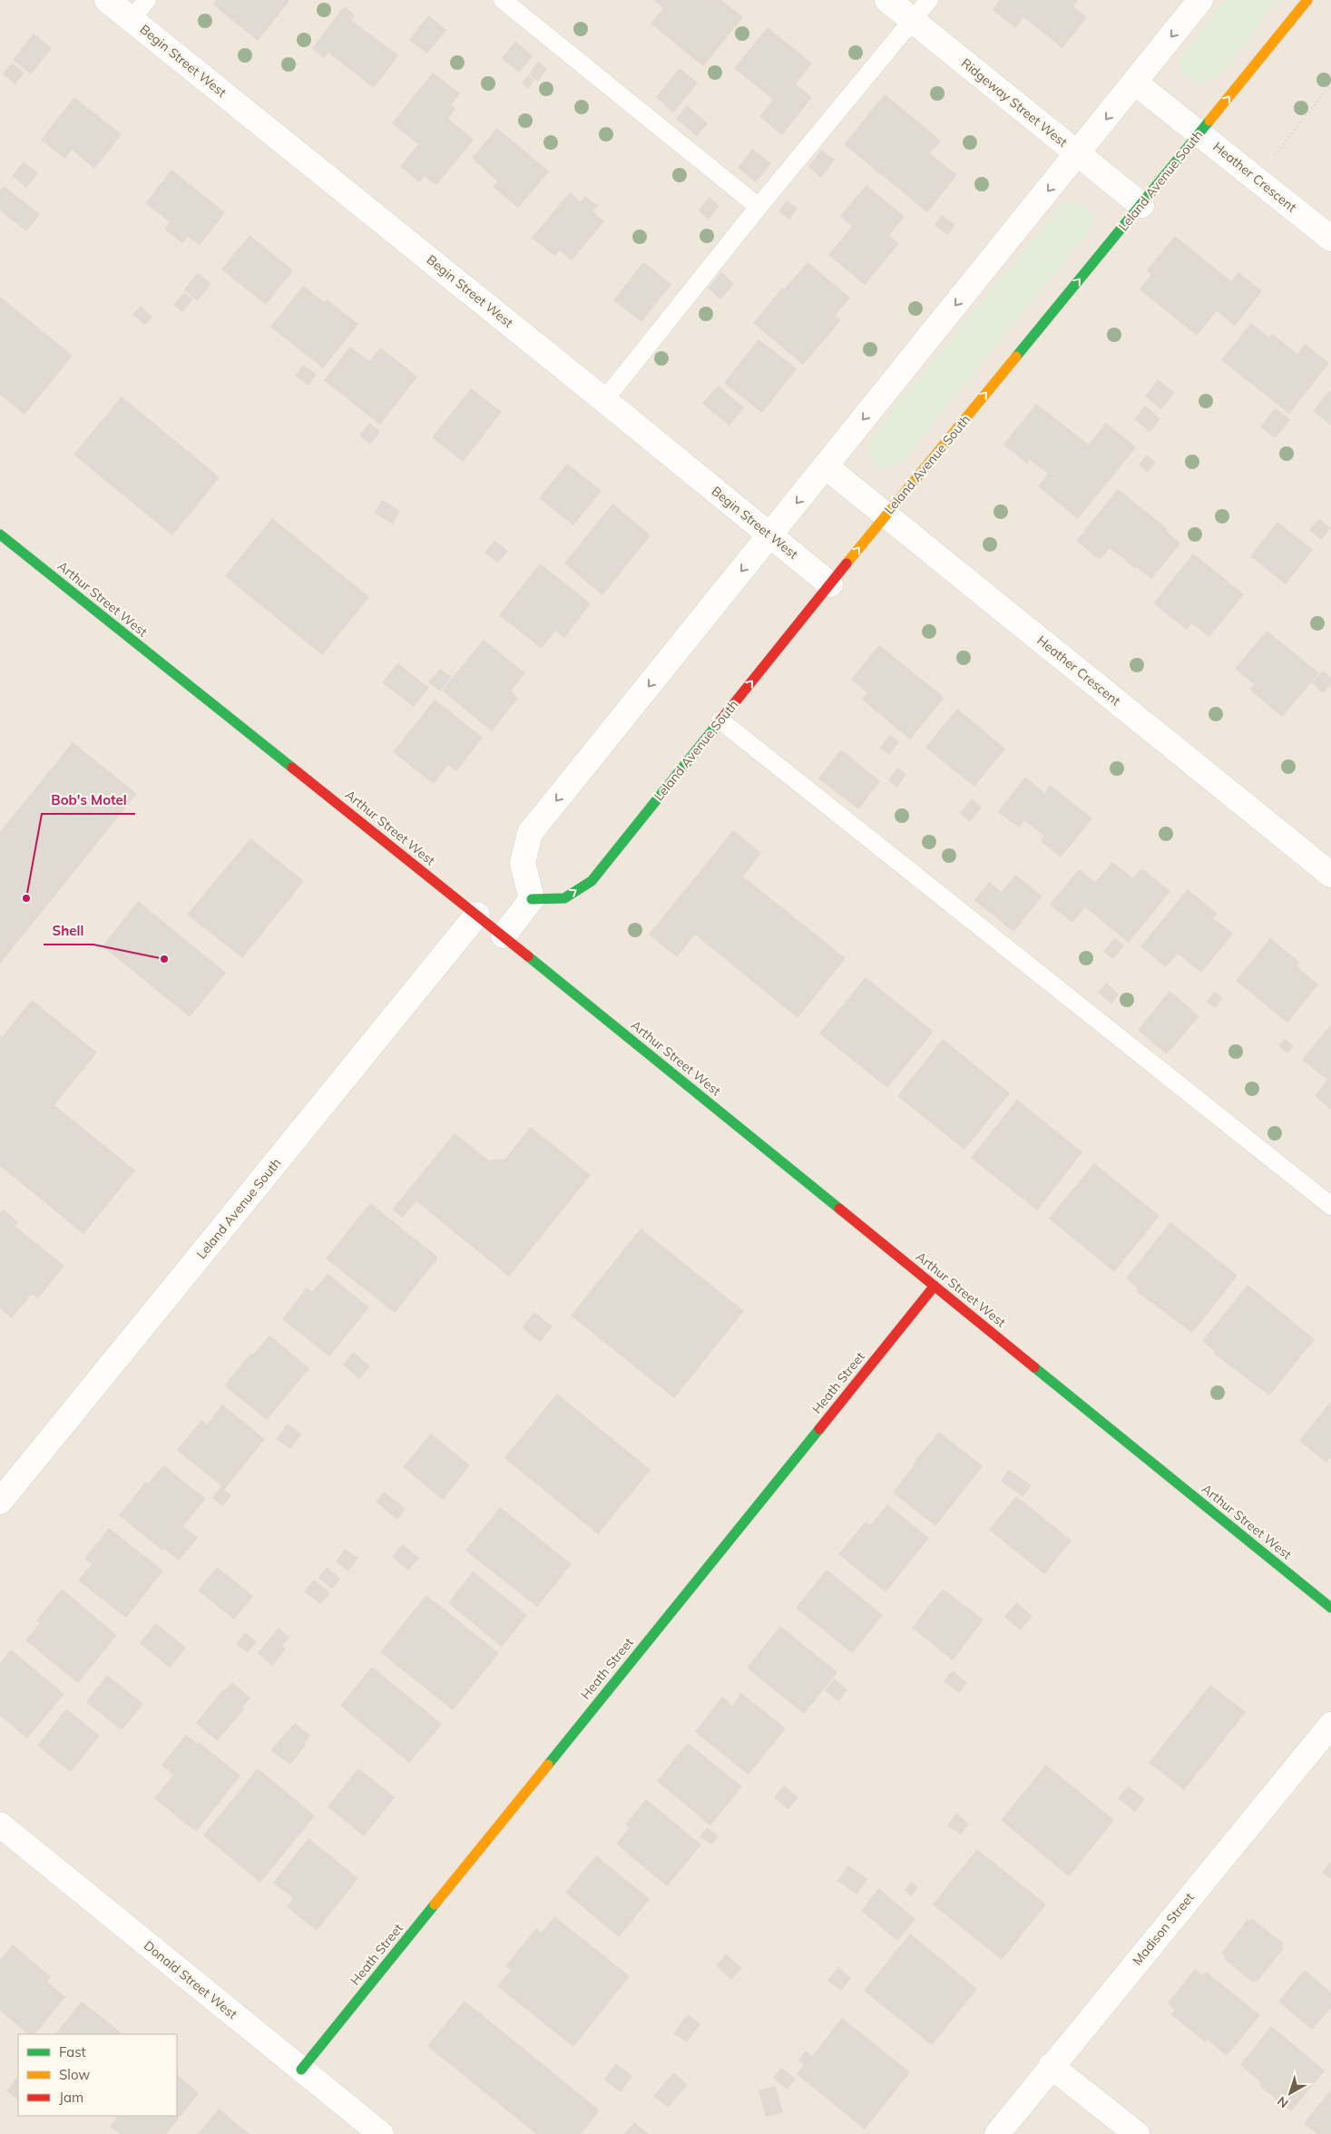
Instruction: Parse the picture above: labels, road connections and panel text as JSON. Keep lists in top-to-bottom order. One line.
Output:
{"streets":{"street":["Begin Street West","Ridgeway Street West","Heather Crescent","Leland Avenue South","Arthur Street West","Heath Street","Madison Street","Donald Street West"]},"crossings":[["Begin Street West","Leland Avenue South"],["Ridgeway Street West","Leland Avenue South"],["Heather Crescent","Leland Avenue South"],["Leland Avenue South","Arthur Street West"],["Arthur Street West","Heath Street"],["Heath Street","Donald Street West"]],"places":["Bob's Motel","Shell"],"legend":["Fast","Slow","Jam"],"north":"bottom left"}
